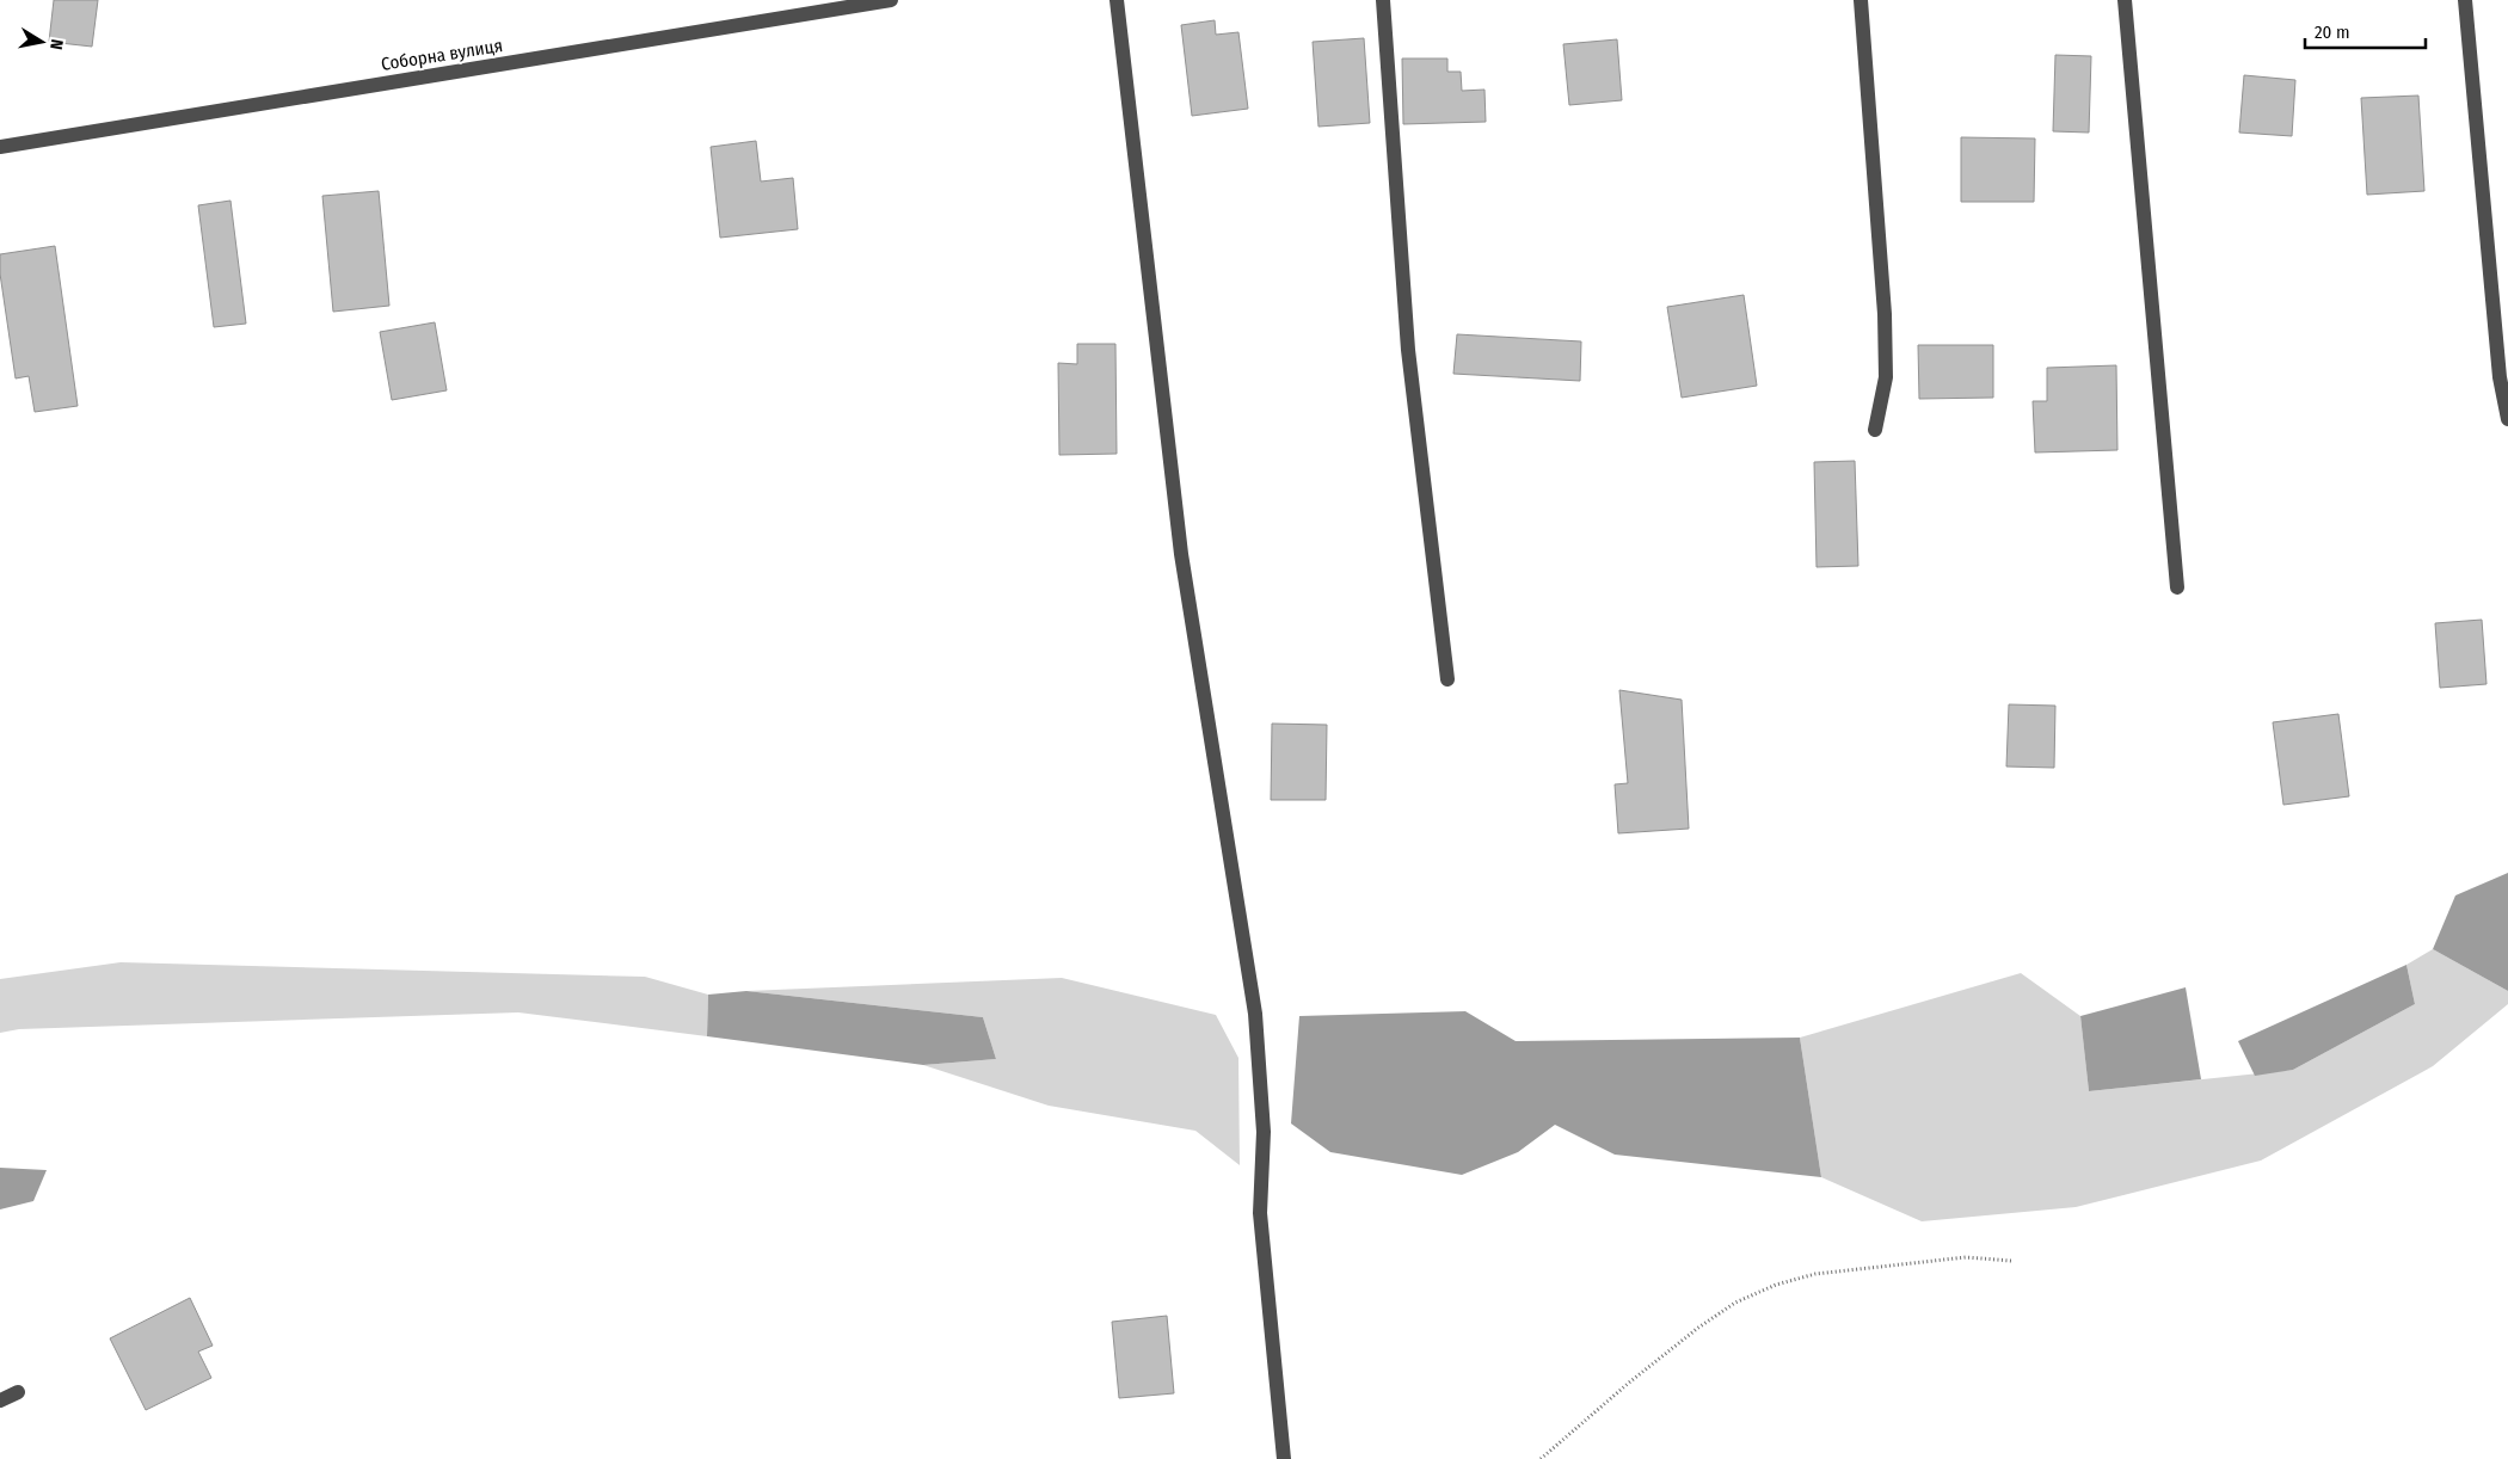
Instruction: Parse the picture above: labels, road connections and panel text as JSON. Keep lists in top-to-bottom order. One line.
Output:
{"streets":{"street":["Соборна вулиця"]},"scale_bar":"20 m","north":"right"}
